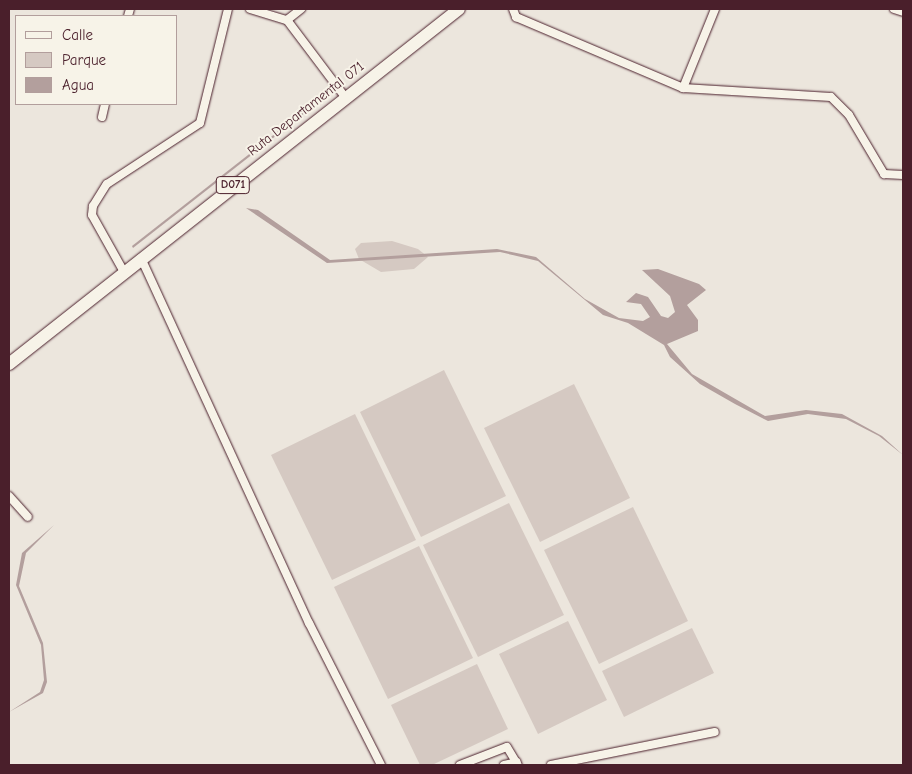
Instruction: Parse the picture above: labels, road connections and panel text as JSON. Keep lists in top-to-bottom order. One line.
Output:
{"streets":{"main road":["Ruta Departamental 071","D071"]},"legend":["Calle","Parque","Agua"]}
